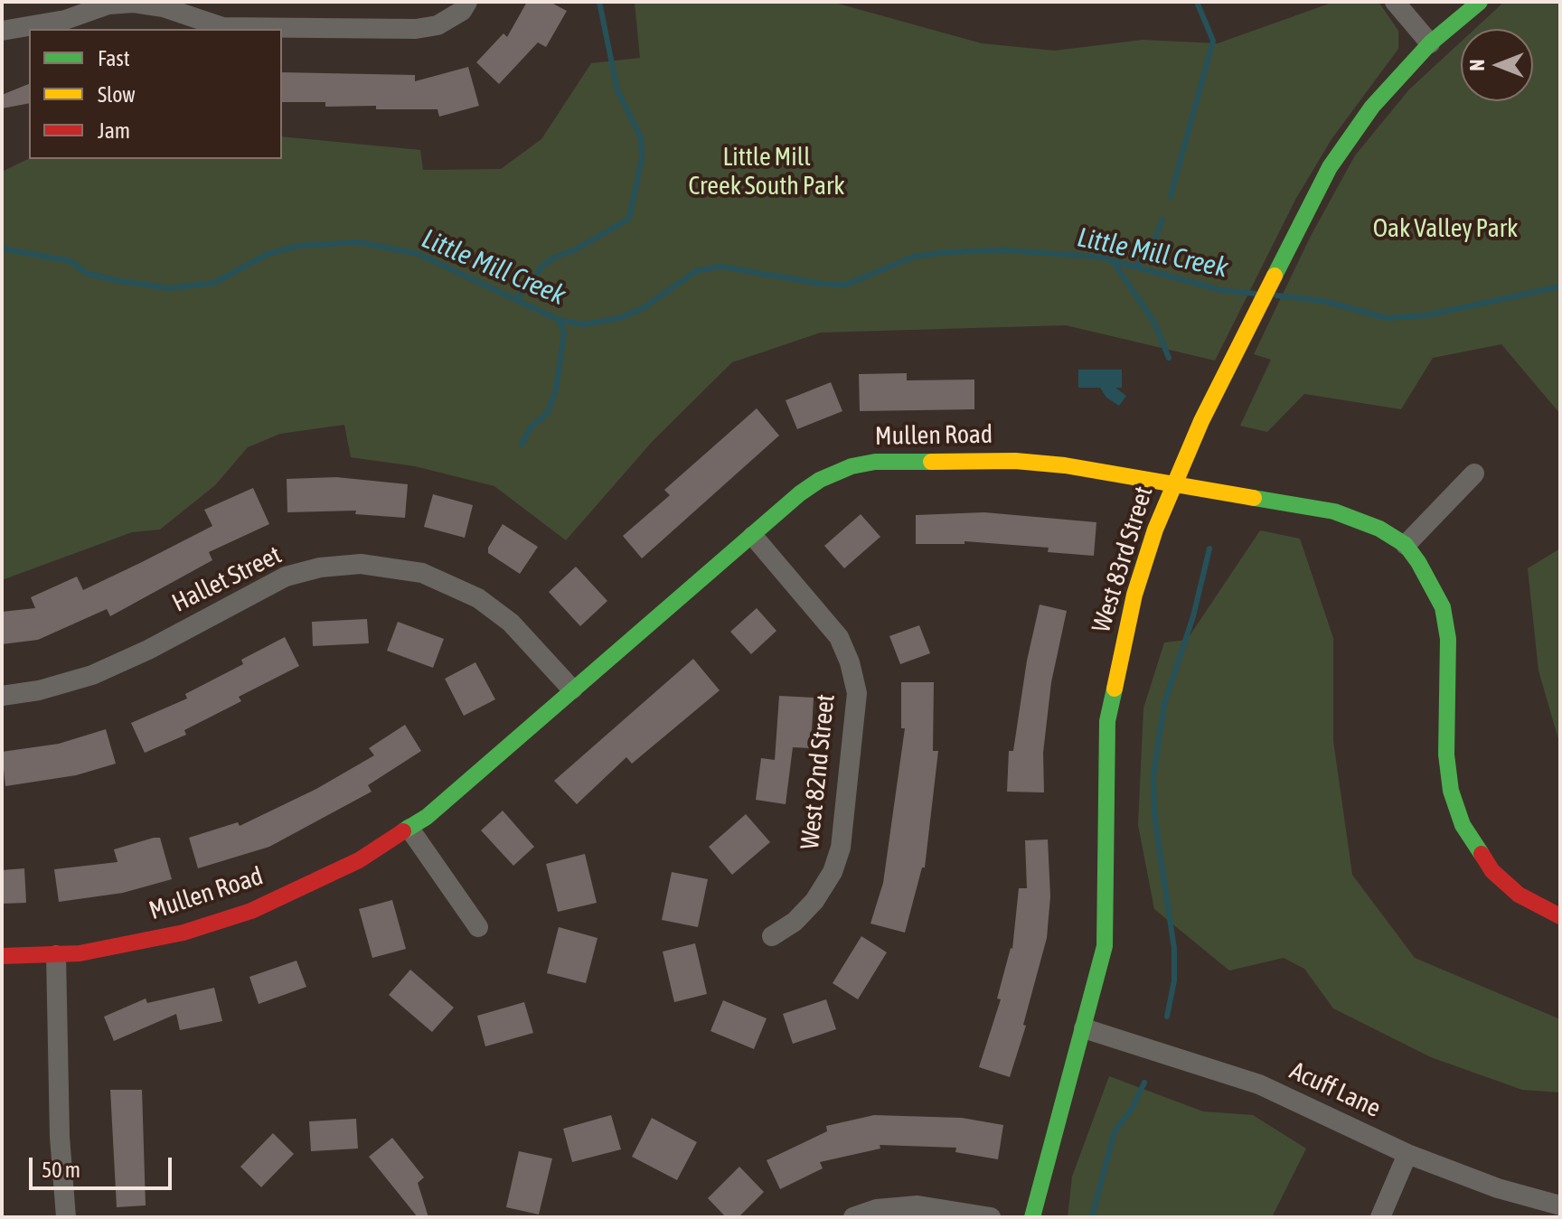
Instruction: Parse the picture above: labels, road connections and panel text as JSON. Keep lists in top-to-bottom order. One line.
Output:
{"streets":{"street":["Mullen Road","West 83rd Street","Hallet Street","West 82nd Street","Acuff Lane"]},"crossings":[["Mullen Road","West 83rd Street"],["Mullen Road","Hallet Street"],["Mullen Road","West 82nd Street"],["West 83rd Street","Acuff Lane"]],"water":["Little Mill Creek"],"parks":["Little Mill Creek South Park","Oak Valley Park"],"legend":["Fast","Slow","Jam"],"scale_bar":"50 m","north":"left"}
